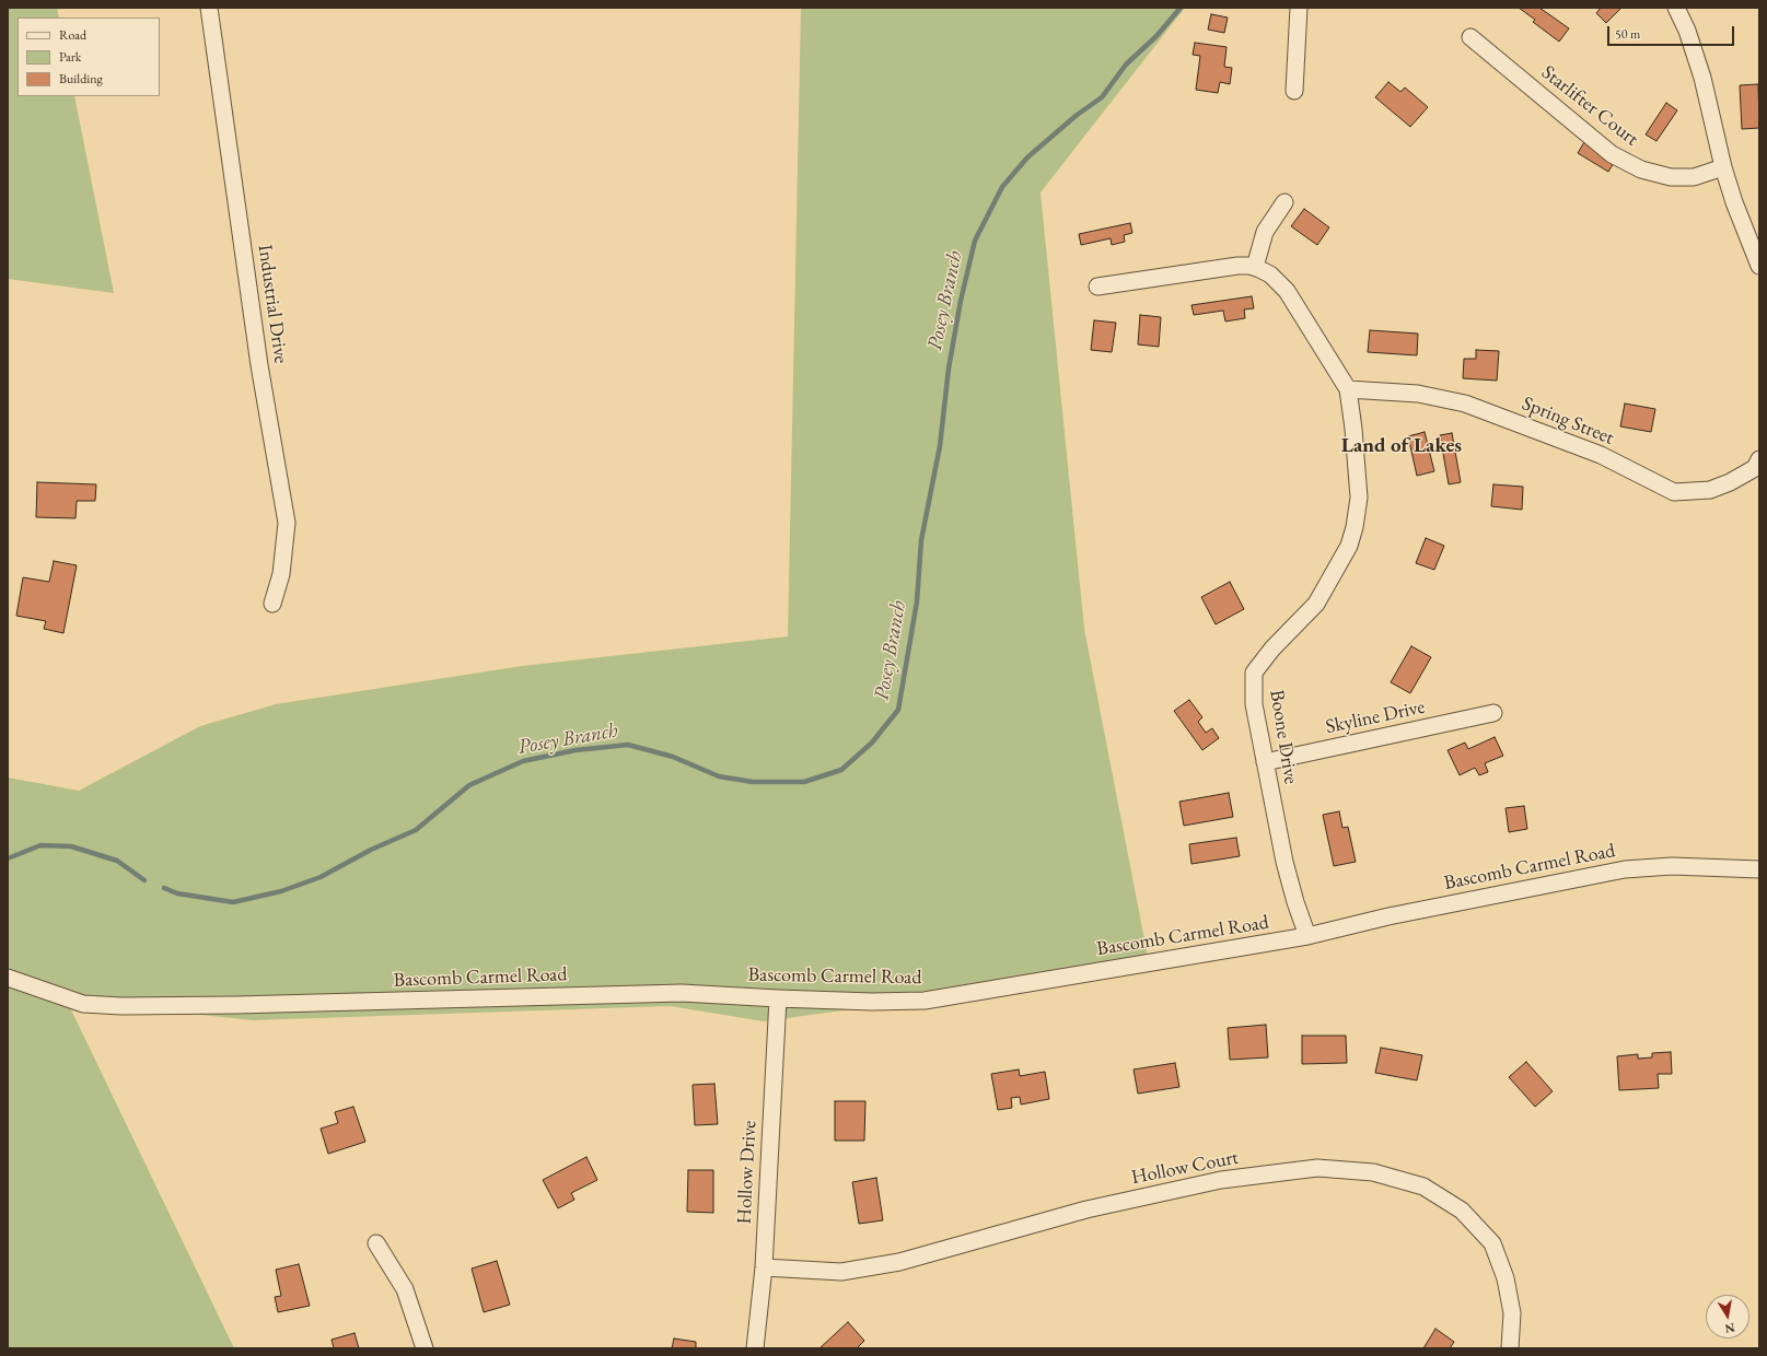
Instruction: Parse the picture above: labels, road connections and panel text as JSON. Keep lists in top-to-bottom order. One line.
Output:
{"streets":{"street":["Starlifter Court","Industrial Drive","Spring Street","Skyline Drive","Boone Drive","Bascomb Carmel Road","Hollow Court","Hollow Drive"]},"crossings":[["Spring Street","Boone Drive"],["Skyline Drive","Boone Drive"],["Boone Drive","Bascomb Carmel Road"],["Bascomb Carmel Road","Hollow Drive"],["Hollow Court","Hollow Drive"]],"districts":["Land of Lakes"],"water":["Posey Branch"],"legend":["Road","Park","Building"],"scale_bar":"50 m","north":"bottom"}
